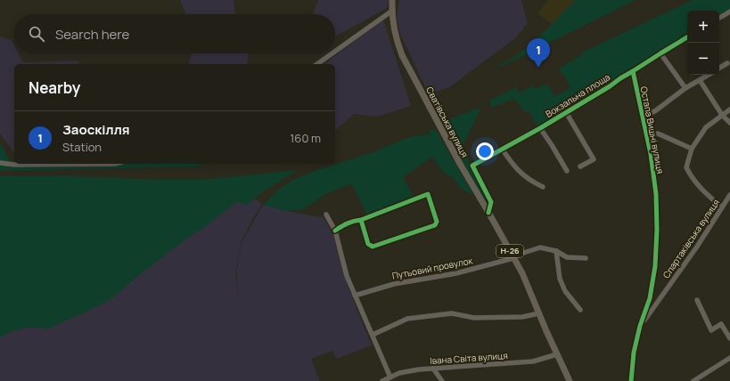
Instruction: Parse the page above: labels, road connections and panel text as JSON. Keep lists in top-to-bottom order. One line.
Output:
{"streets":{"main road":["Сватівська вулиця","Н-26"],"street":["Вокзальна площа","Остапа Вишні вулиця","Спартаківська вулиця","Путьовий провулок","Івана Світа вулиця"]},"crossings":[["Вокзальна площа","Сватівська вулиця"],["Вокзальна площа","Остапа Вишні вулиця"],["Сватівська вулиця","Путьовий провулок"],["Сватівська вулиця","Івана Світа вулиця"],["Остапа Вишні вулиця","Спартаківська вулиця"]],"page":{"map_buttons":["+","−"],"search":"Search here","pins":"1","heading":"Nearby","list":[{"mark":"1","name":"Заоскiлля","note":"Station","value":"160 m"}]}}
